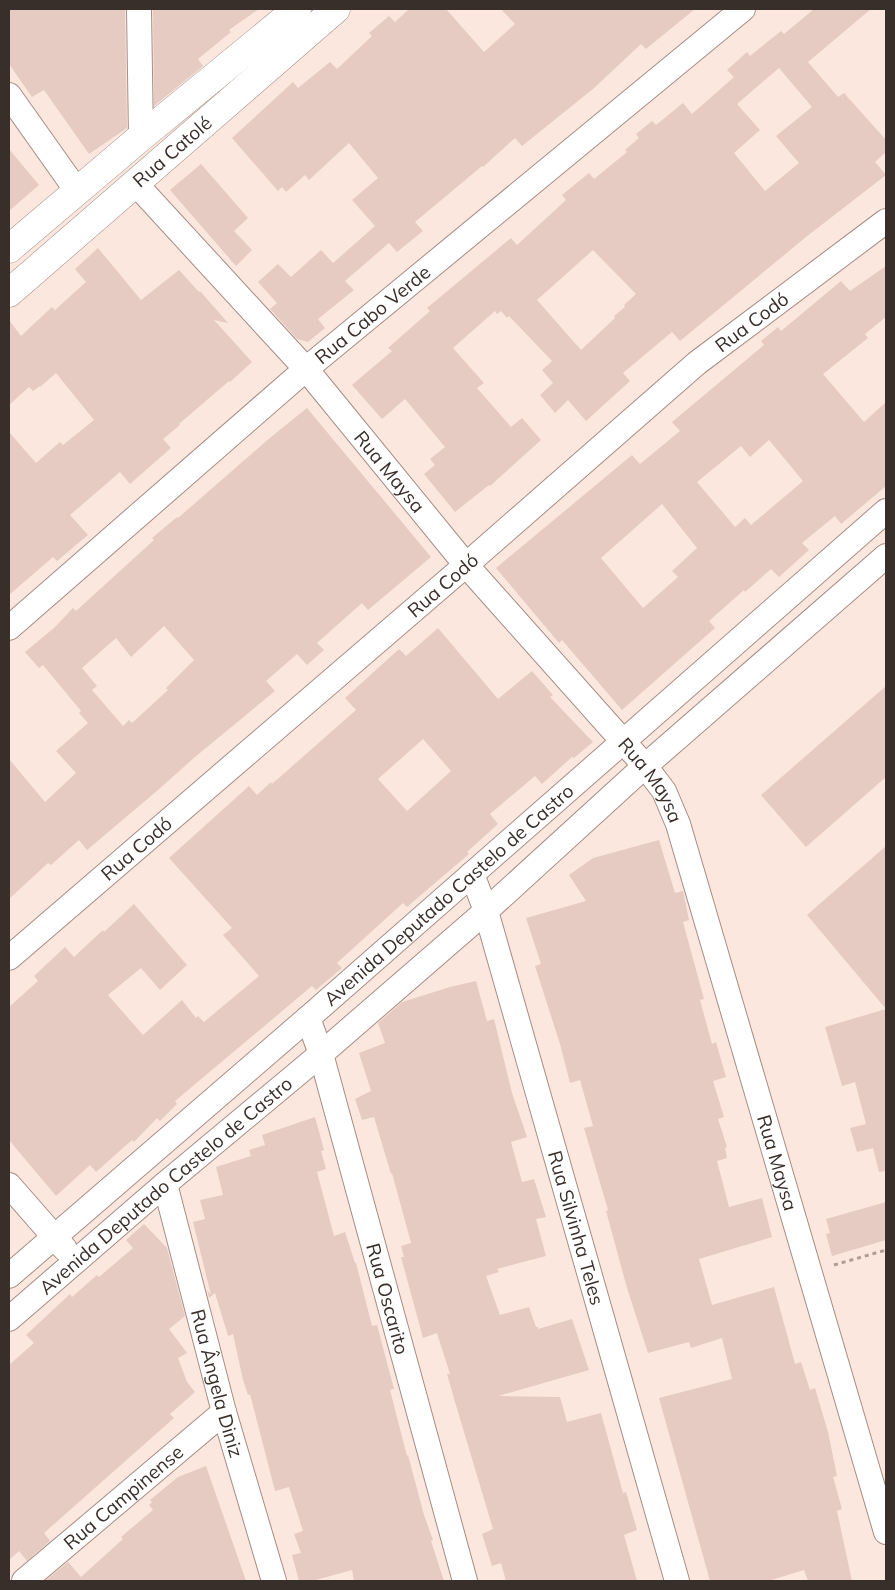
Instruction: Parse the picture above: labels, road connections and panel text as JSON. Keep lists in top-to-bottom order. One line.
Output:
{"streets":{"street":["Rua Catolé","Rua Cabo Verde","Rua Codó","Rua Maysa","Avenida Deputado Castelo de Castro","Rua Silvinha Teles","Rua Oscarito","Rua Ângela Diniz","Rua Campinense"]},"crossings":[["Rua Catolé","Rua Maysa"],["Rua Cabo Verde","Rua Maysa"],["Rua Codó","Rua Maysa"],["Rua Maysa","Avenida Deputado Castelo de Castro"],["Avenida Deputado Castelo de Castro","Rua Silvinha Teles"],["Avenida Deputado Castelo de Castro","Rua Oscarito"],["Avenida Deputado Castelo de Castro","Rua Ângela Diniz"],["Rua Ângela Diniz","Rua Campinense"]]}
